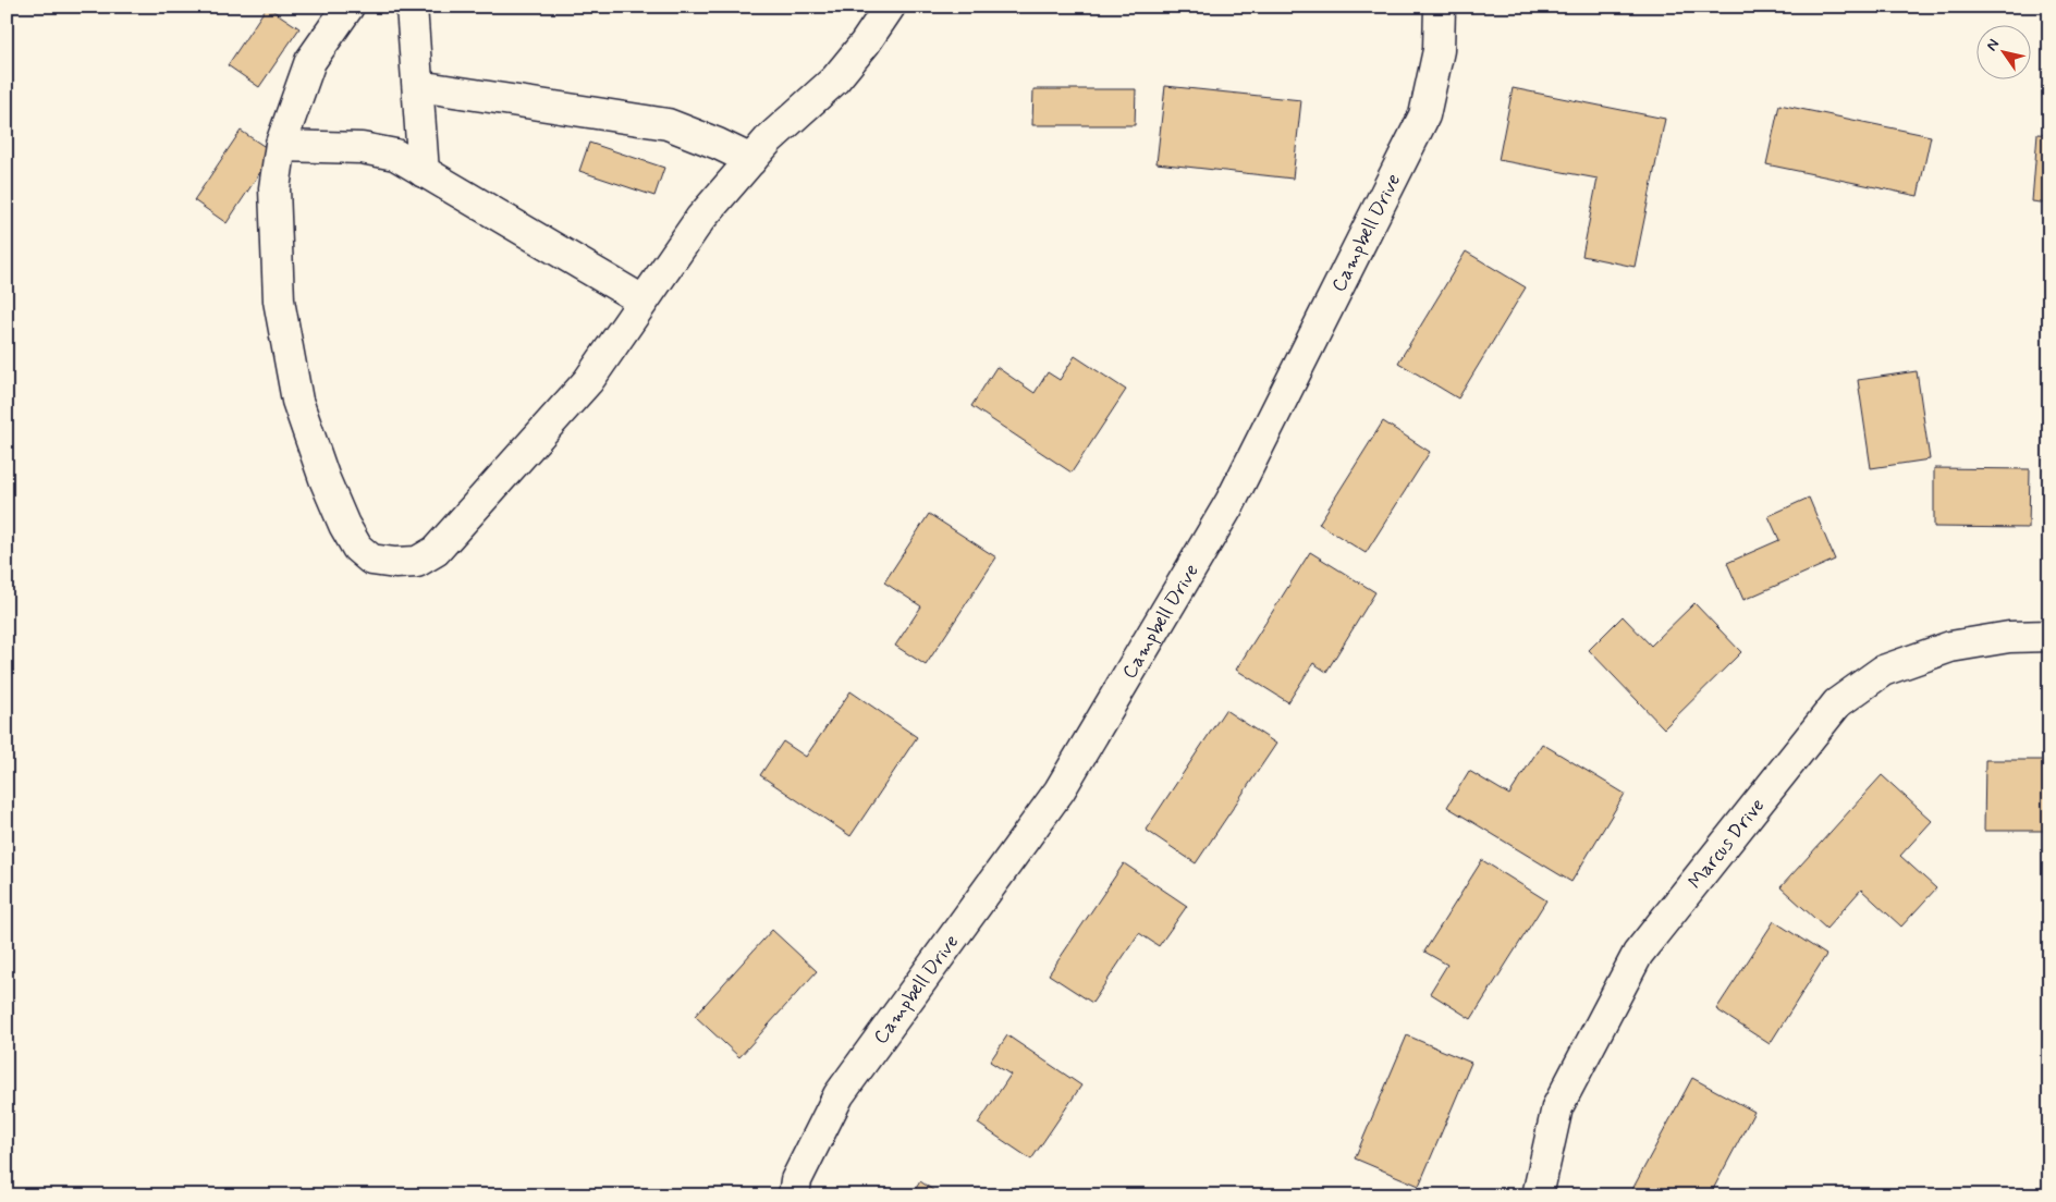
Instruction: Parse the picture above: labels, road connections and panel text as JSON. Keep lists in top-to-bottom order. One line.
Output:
{"streets":{"street":["Campbell Drive","Marcus Drive"]},"north":"top left"}
